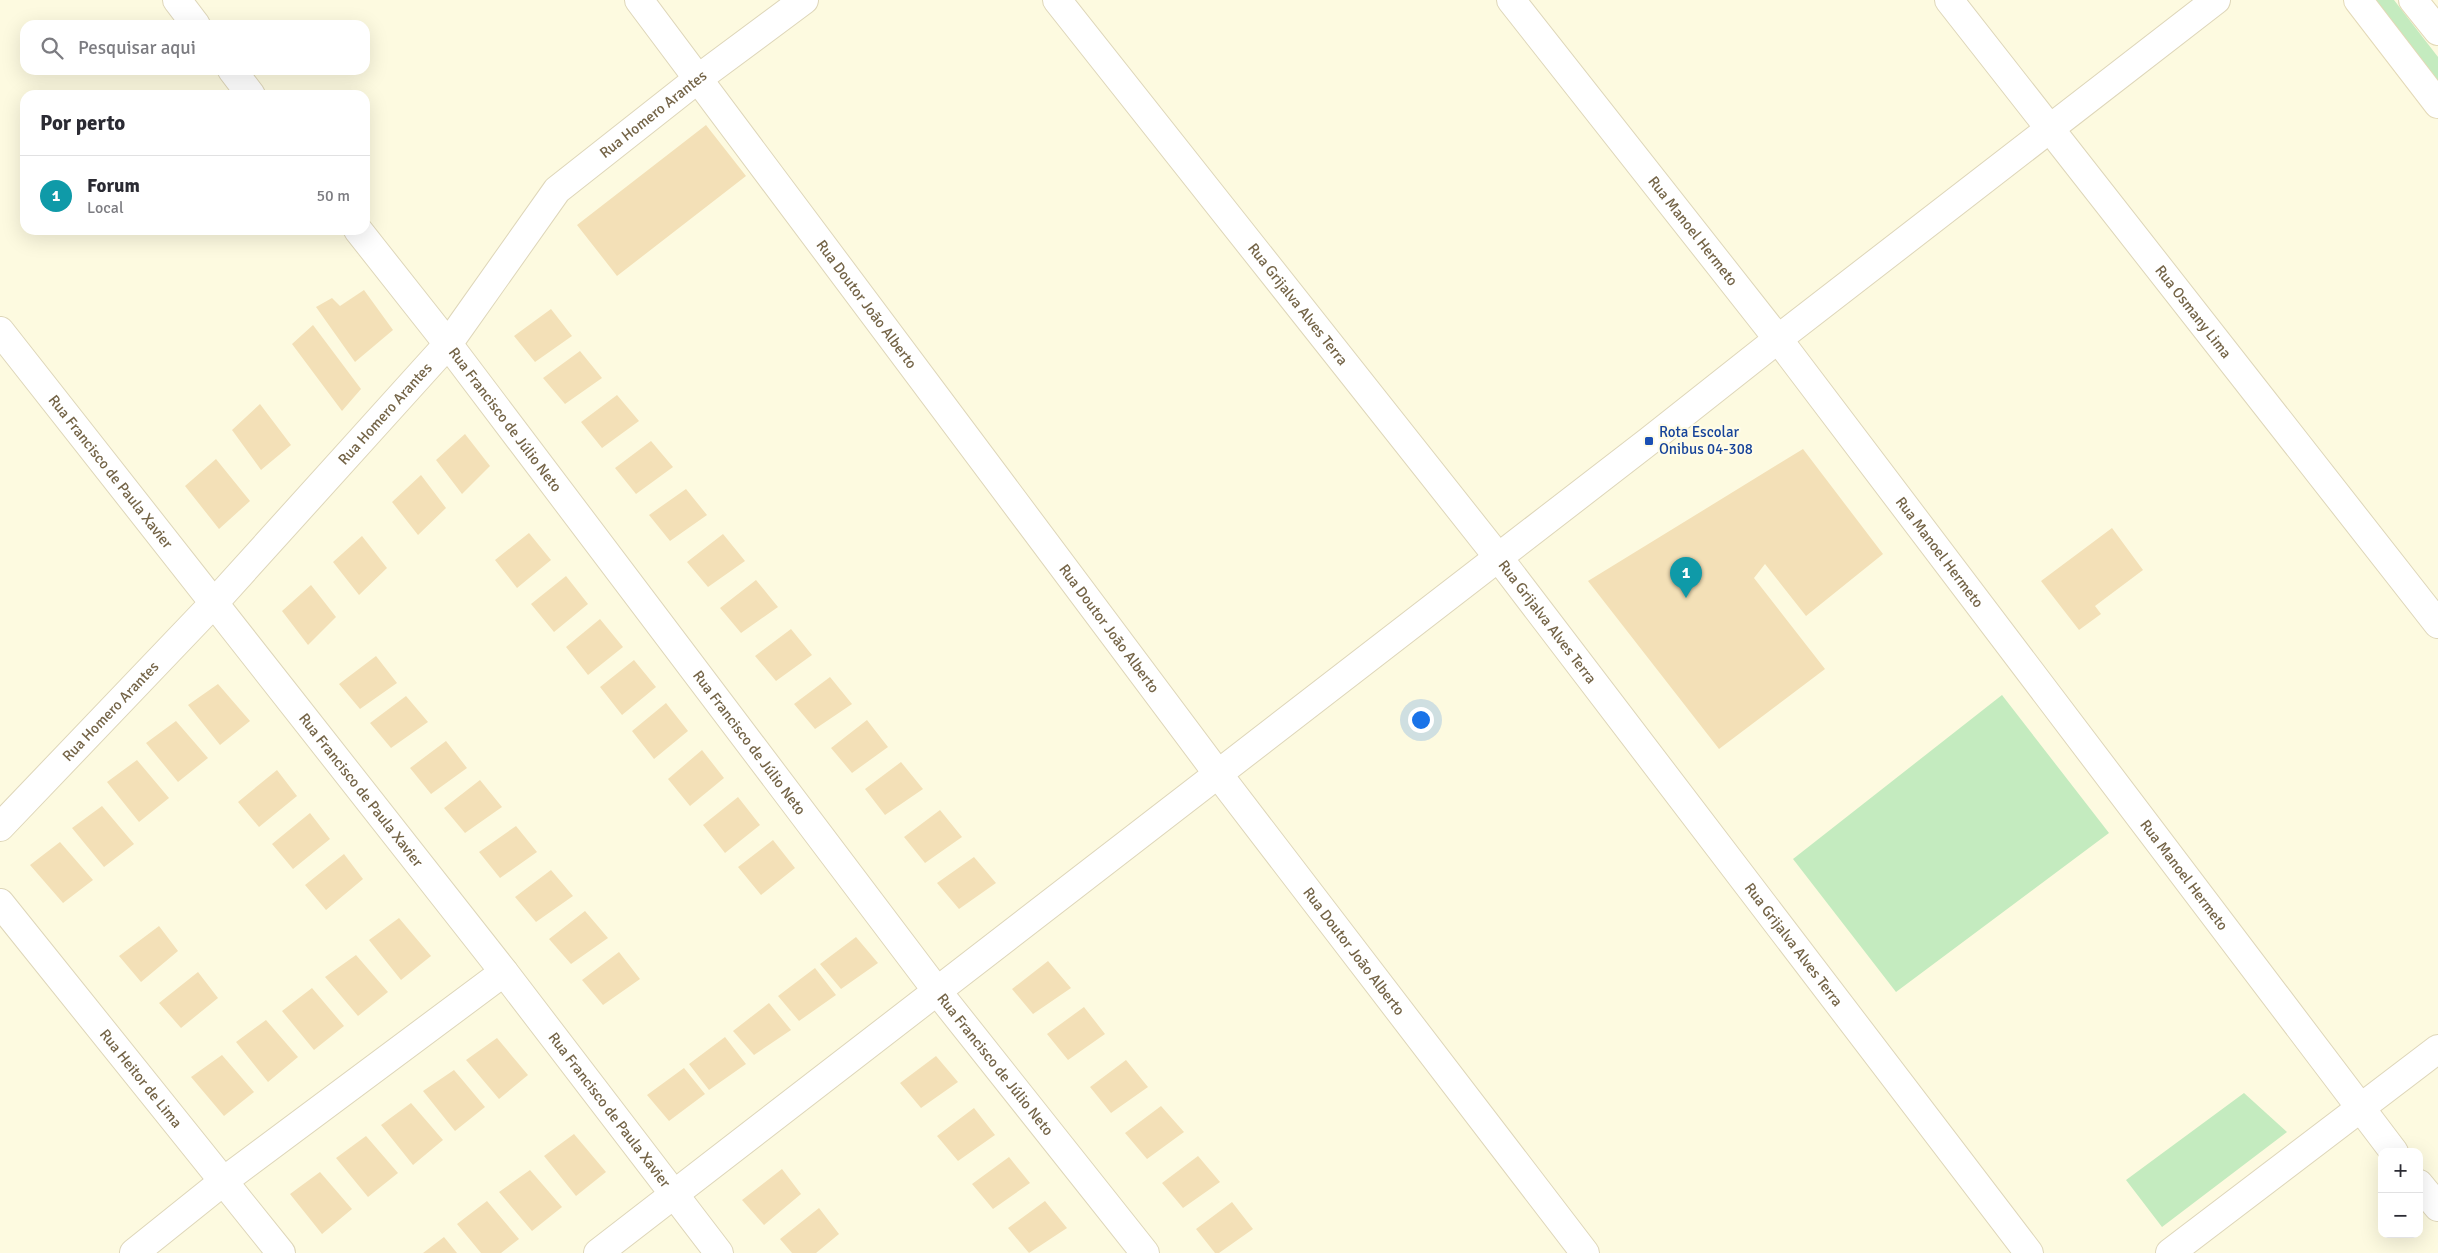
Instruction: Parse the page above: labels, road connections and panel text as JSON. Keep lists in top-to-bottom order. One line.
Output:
{"streets":{"street":["Rua Homero Arantes","Rua Manoel Hermeto","Rua Doutor João Alberto","Rua Grijalva Alves Terra","Rua Osmany Lima","Rua Francisco de Júlio Neto","Rua Francisco de Paula Xavier","Rua Heitor de Lima"]},"crossings":[["Rua Homero Arantes","Rua Doutor João Alberto"],["Rua Homero Arantes","Rua Francisco de Júlio Neto"],["Rua Homero Arantes","Rua Francisco de Paula Xavier"]],"places":{"transit":["Rota Escolar Onibus 04-308"]},"page":{"search":"Pesquisar aqui","heading":"Por perto","list":[{"mark":"1","name":"Forum","note":"Local","value":"50 m"}],"pins":"1","map_buttons":["+","−"]}}
